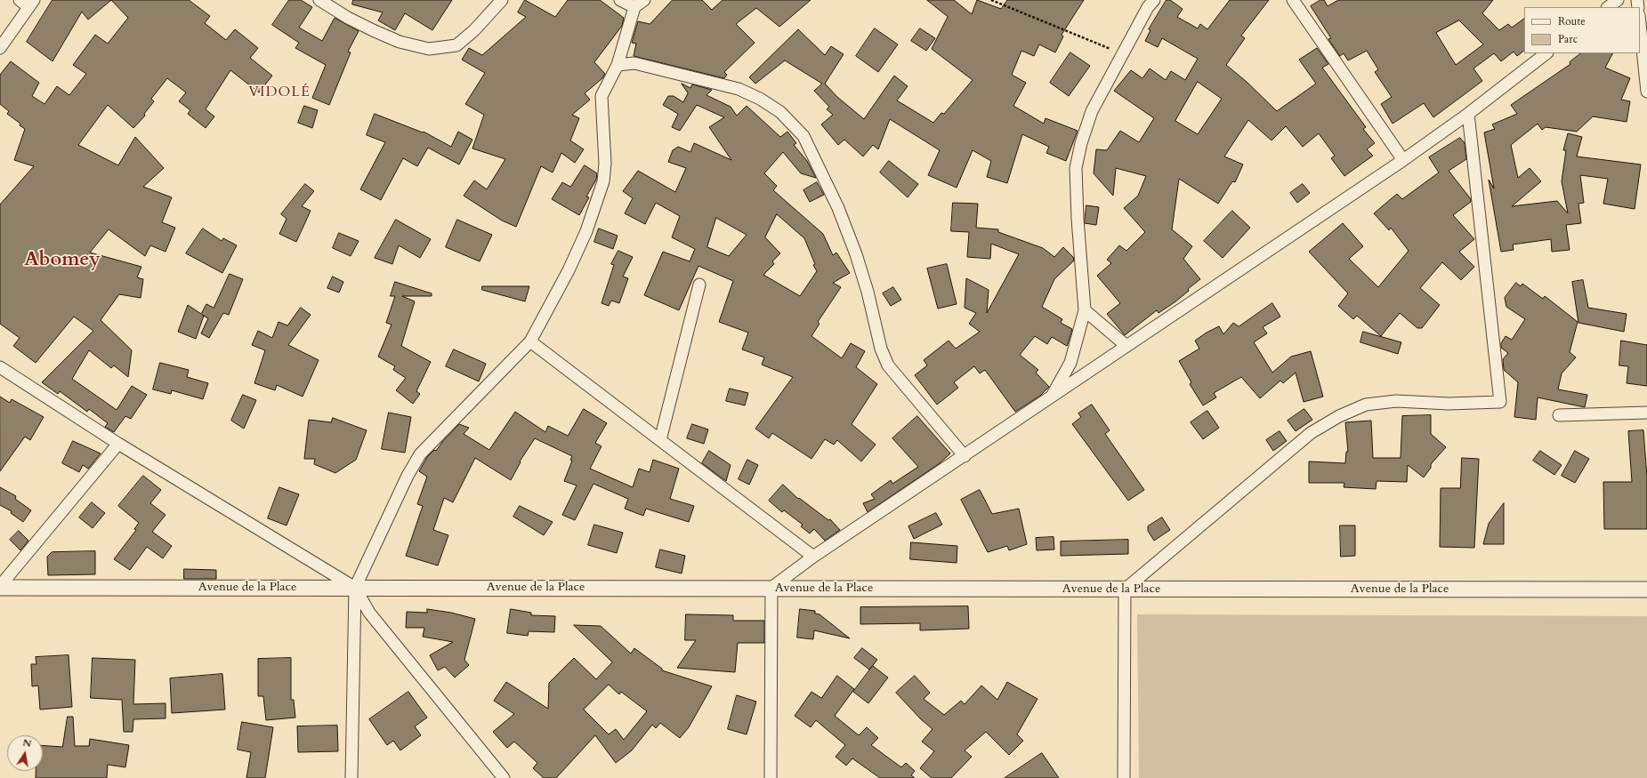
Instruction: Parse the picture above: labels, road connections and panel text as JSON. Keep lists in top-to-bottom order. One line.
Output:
{"streets":{"street":["Avenue de la Place"]},"districts":["VIDOLÉ","Abomey"],"legend":["Route","Parc"],"north":"top"}
